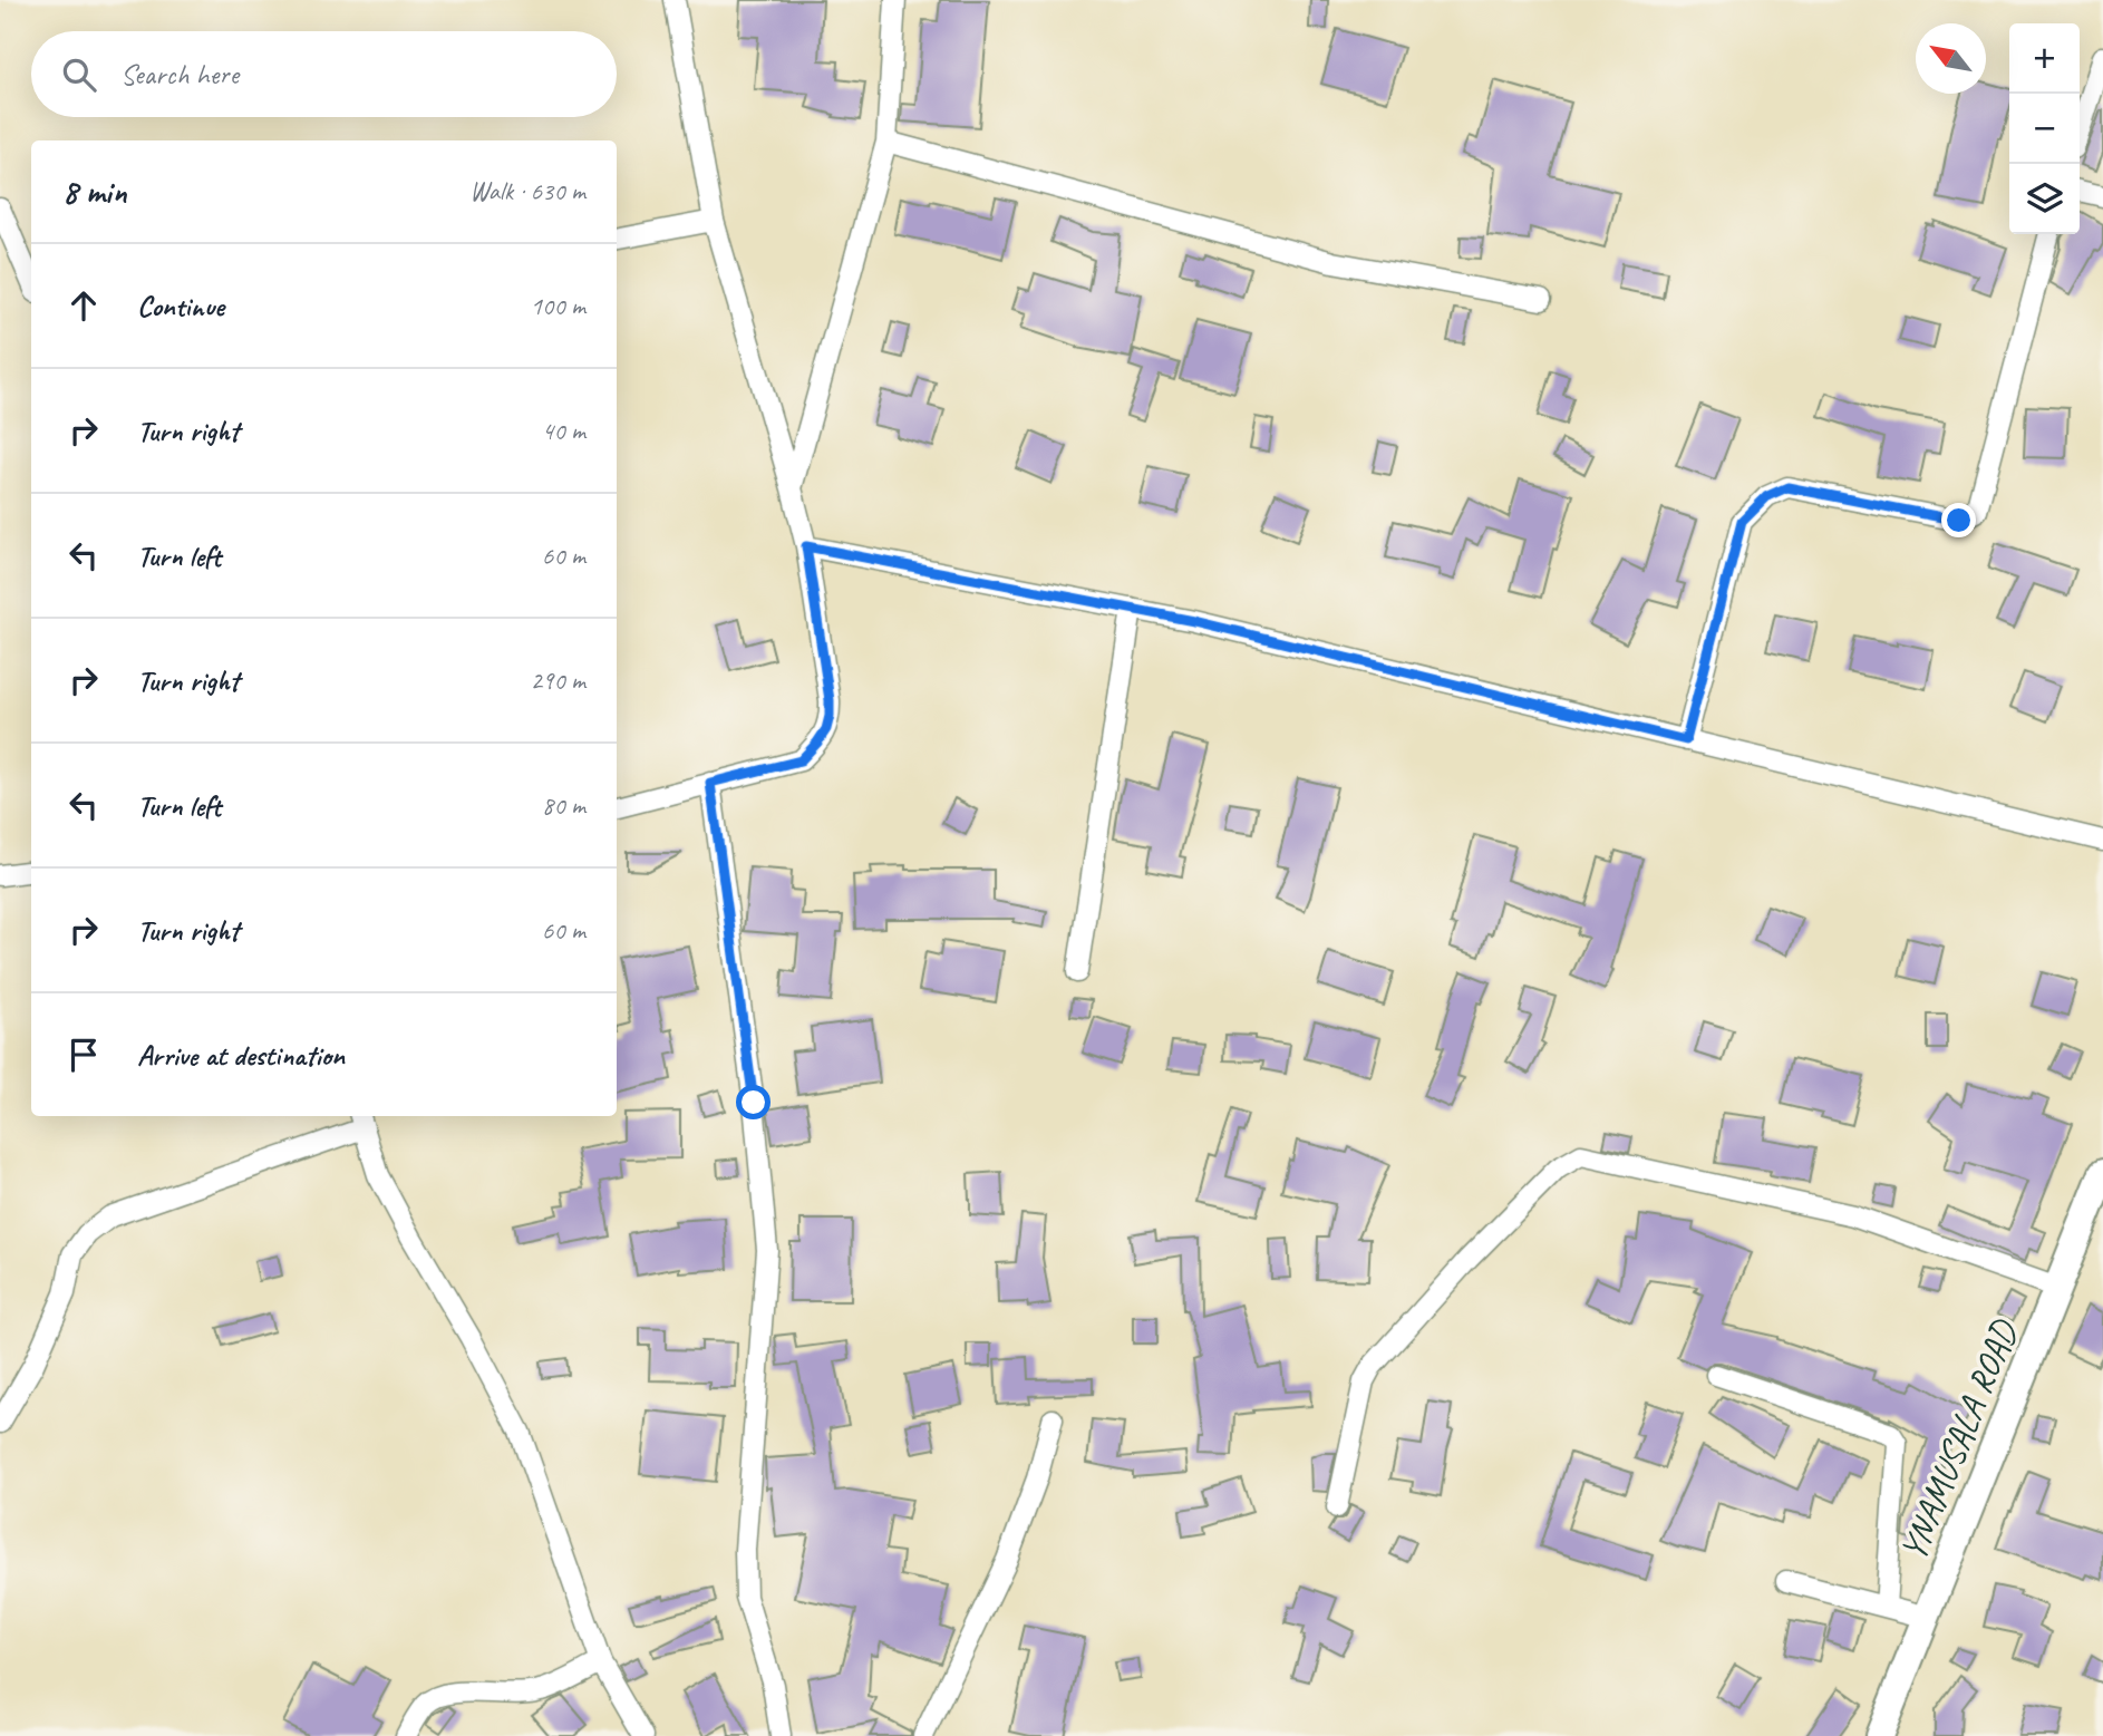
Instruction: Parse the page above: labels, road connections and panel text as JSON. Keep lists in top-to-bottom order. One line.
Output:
{"streets":{"main road":["YNAMUSALA ROAD"]},"north":"top left","page":{"map_buttons":["+","−"],"search":"Search here","heading":["8 min","Walk · 630 m"],"list":[["Continue","100 m"],["Turn right","40 m"],["Turn left","60 m"],["Turn right","290 m"],["Turn left","80 m"],["Turn right","60 m"],"Arrive at destination"]}}
